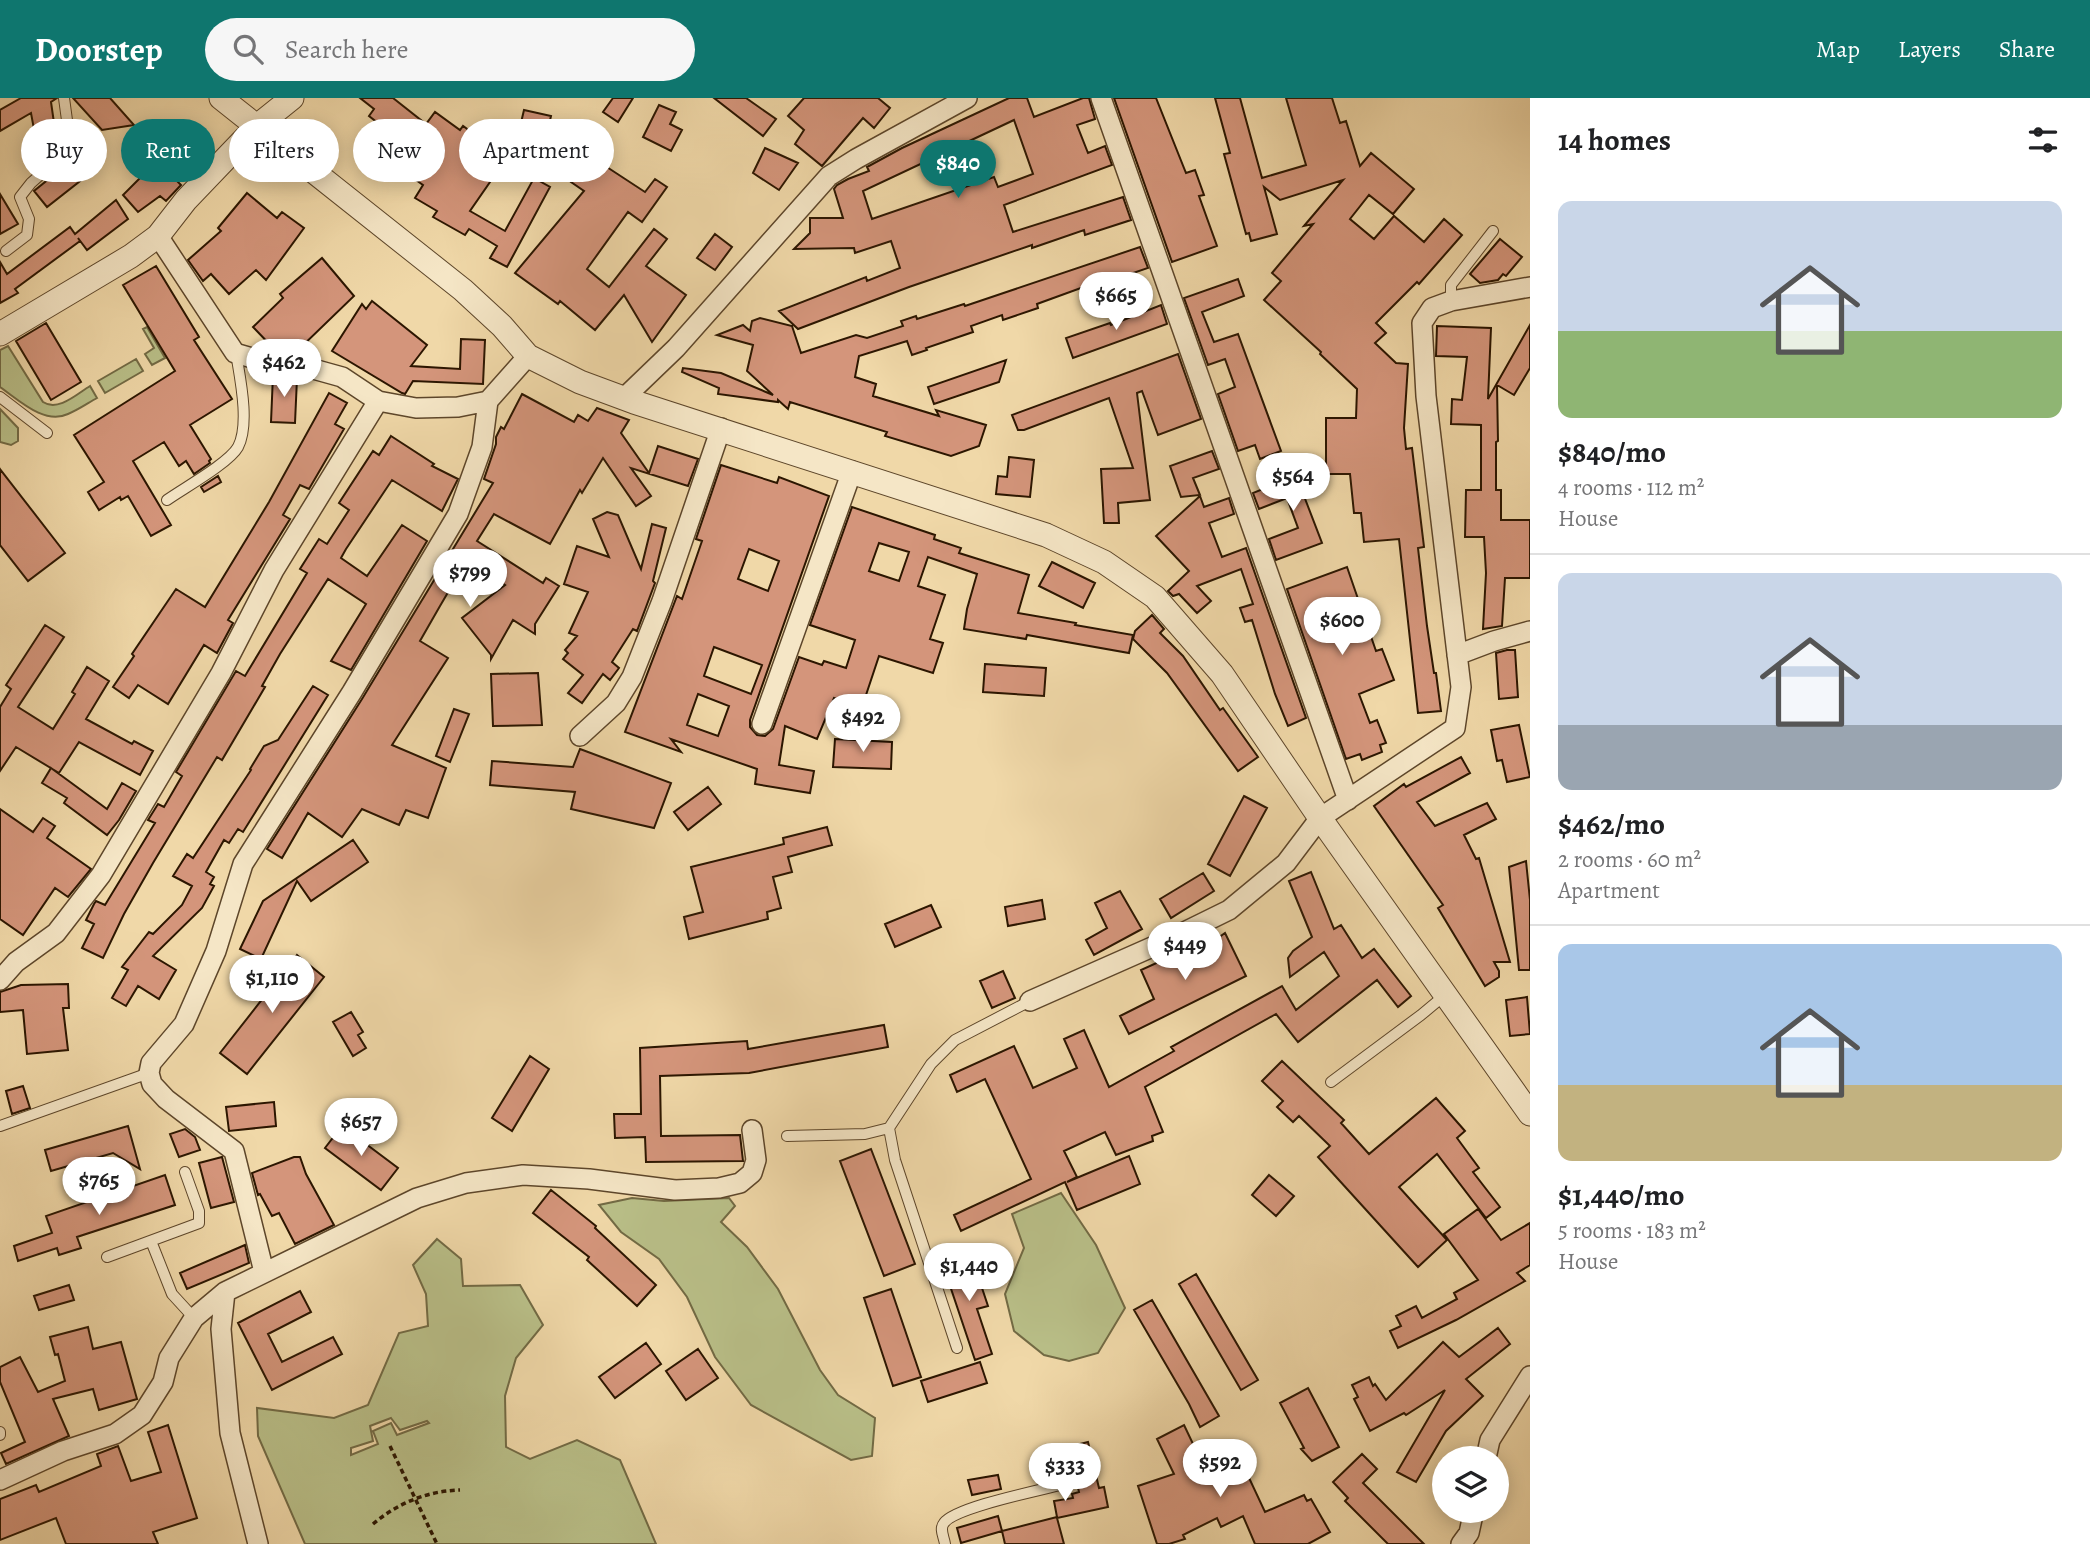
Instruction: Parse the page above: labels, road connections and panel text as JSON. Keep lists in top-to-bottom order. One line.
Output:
{"page":{"header":"Doorstep","search":"Search here","nav":["Map","Layers","Share"],"heading":"14 homes","chip":["Buy","Rent","Filters","New","Apartment"],"price":["$840","$665","$462","$564","$799","$600","$492","$449","$1,110","$657","$765","$1,440","$592","$333"],"list":[{"name":"$840/mo","note":"4 rooms · 112 m² · House"},{"name":"$462/mo","note":"2 rooms · 60 m² · Apartment"},{"name":"$1,440/mo","note":"5 rooms · 183 m² · House"}]}}
